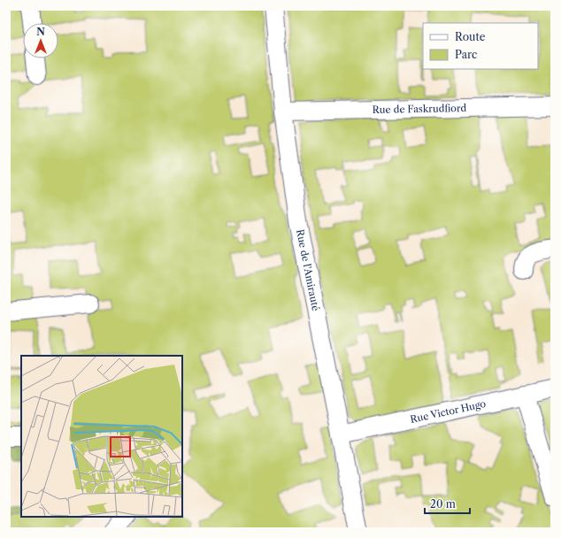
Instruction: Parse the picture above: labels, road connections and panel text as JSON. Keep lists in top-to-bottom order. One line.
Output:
{"streets":{"street":["Rue de Faskrudfiord","Rue de l'Amirauté","Rue Victor Hugo"]},"crossings":[["Rue de Faskrudfiord","Rue de l'Amirauté"],["Rue de l'Amirauté","Rue Victor Hugo"]],"legend":["Route","Parc"],"scale_bar":"20 m","north":"top"}
